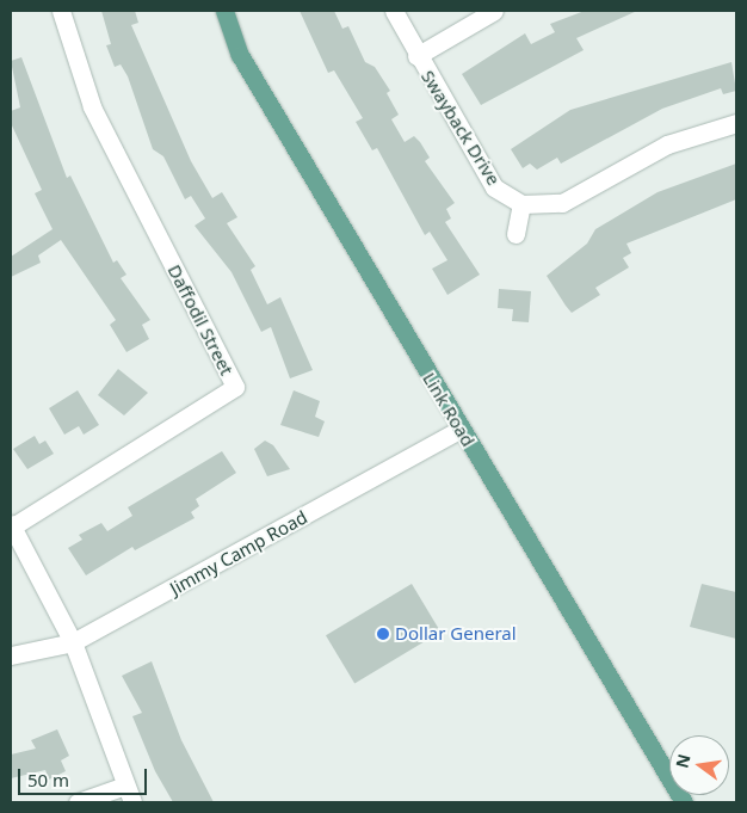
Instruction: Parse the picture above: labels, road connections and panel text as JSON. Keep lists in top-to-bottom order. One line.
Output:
{"streets":{"main road":["Link Road"],"street":["Swayback Drive","Daffodil Street","Jimmy Camp Road"]},"crossings":[["Link Road","Jimmy Camp Road"]],"places":["Dollar General"],"scale_bar":"50 m","north":"left"}
